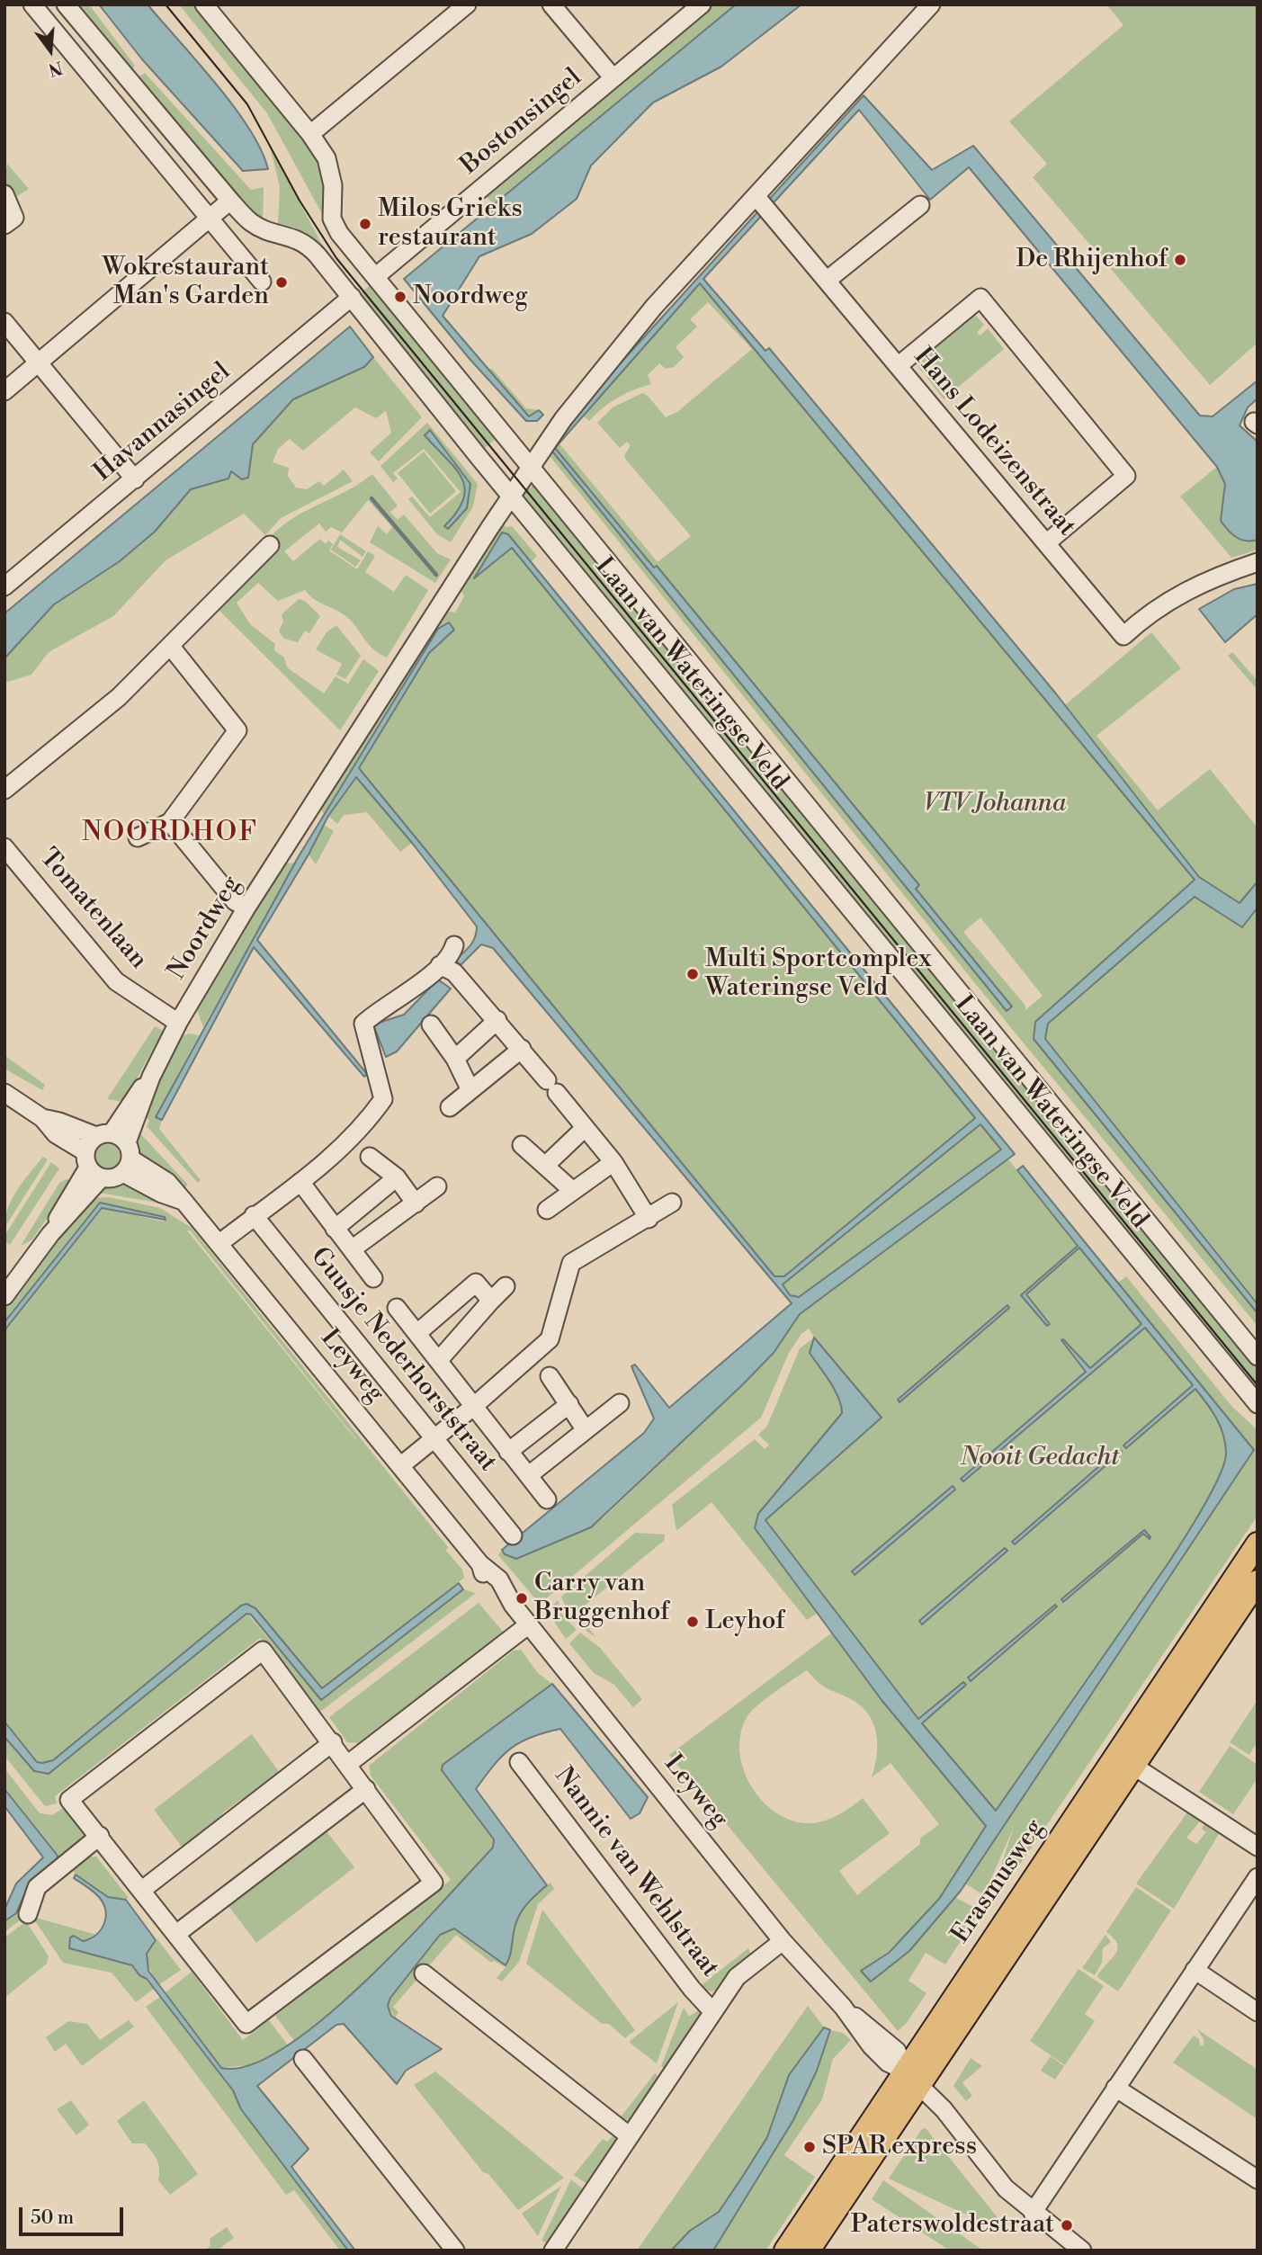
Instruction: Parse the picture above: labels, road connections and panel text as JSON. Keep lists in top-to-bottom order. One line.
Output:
{"streets":{"main road":["Erasmusweg"],"street":["Bostonsingel","Havannasingel","Hans Lodeizenstraat","Laan van Wateringse Veld","Tomatenlaan","Noordweg","Guusje Nederhorststraat","Leyweg","Nannie van Wehlstraat"]},"crossings":[["Bostonsingel","Laan van Wateringse Veld"],["Havannasingel","Laan van Wateringse Veld"],["Hans Lodeizenstraat","Noordweg"],["Laan van Wateringse Veld","Noordweg"],["Tomatenlaan","Noordweg"],["Noordweg","Leyweg"],["Leyweg","Nannie van Wehlstraat"],["Leyweg","Erasmusweg"]],"districts":["NOORDHOF"],"parks":["VTV Johanna","Nooit Gedacht"],"places":["Milos Grieks restaurant","De Rhijenhof","Wokrestaurant Man's Garden","Noordweg","Multi Sportcomplex Wateringse Veld","Carry van Bruggenhof","Leyhof","SPAR express","Paterswoldestraat"],"scale_bar":"50 m","north":"bottom"}
